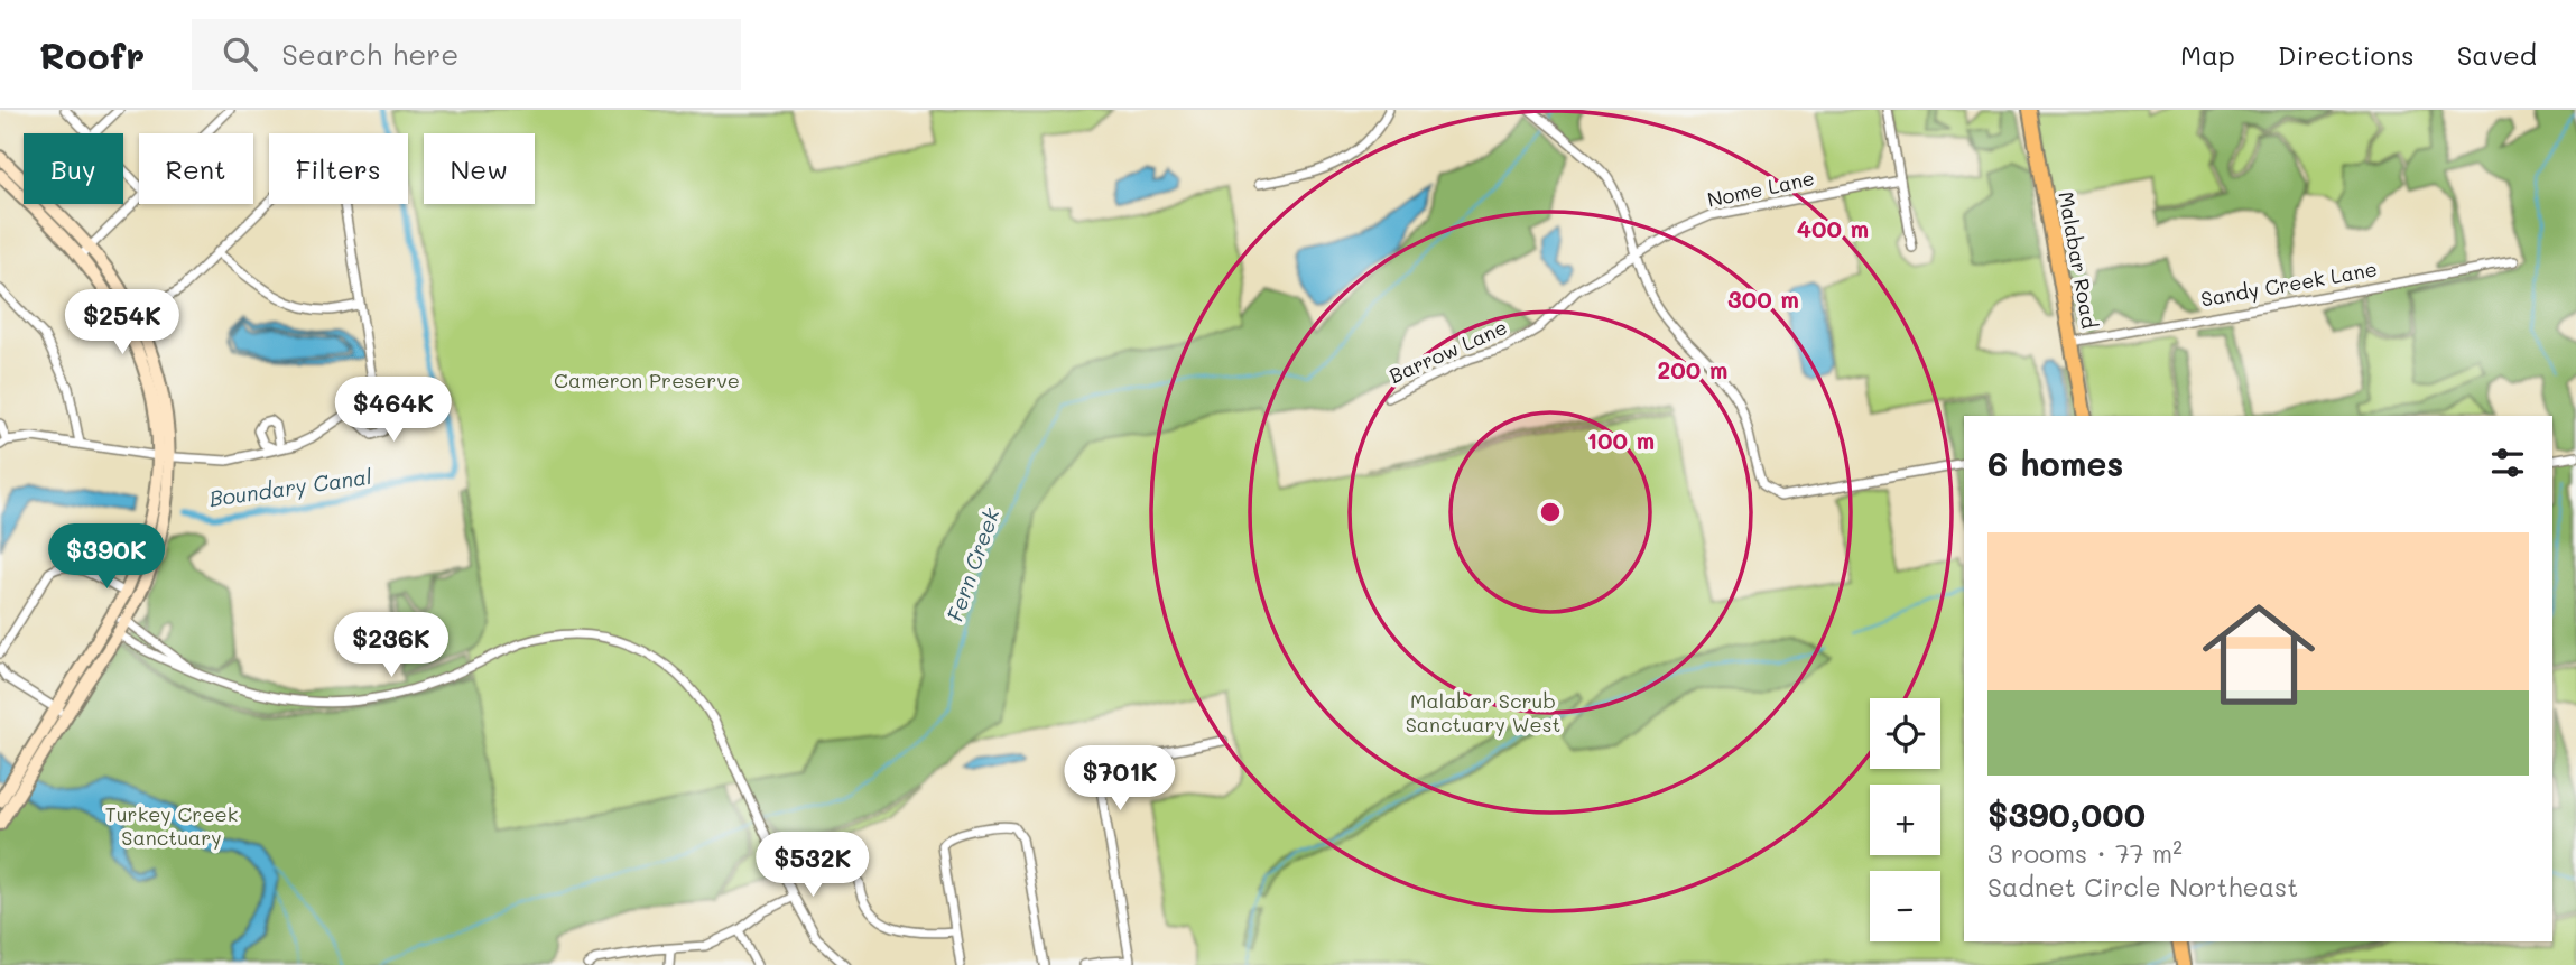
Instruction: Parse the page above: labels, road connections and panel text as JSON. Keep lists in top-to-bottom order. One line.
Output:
{"streets":{"main road":["Malabar Road"],"street":["Nome Lane","Sandy Creek Lane","Barrow Lane"]},"crossings":[["Nome Lane","Barrow Lane"],["Malabar Road","Sandy Creek Lane"]],"water":["Boundary Canal","Fern Creek"],"parks":["Cameron Preserve","Malabar Scrub Sanctuary West","Turkey Creek Sanctuary"],"page":{"header":"Roofr","search":"Search here","nav":["Map","Directions","Saved"],"chip":["Buy","Rent","Filters","New"],"price":["$254K","$464K","$390K","$236K","$701K","$532K"],"heading":"6 homes","list":[{"name":"$390,000","note":"3 rooms · 77 m² · Sadnet Circle Northeast"}],"map_buttons":["+","−"]},"rings":["400 m","300 m","200 m","100 m"]}
